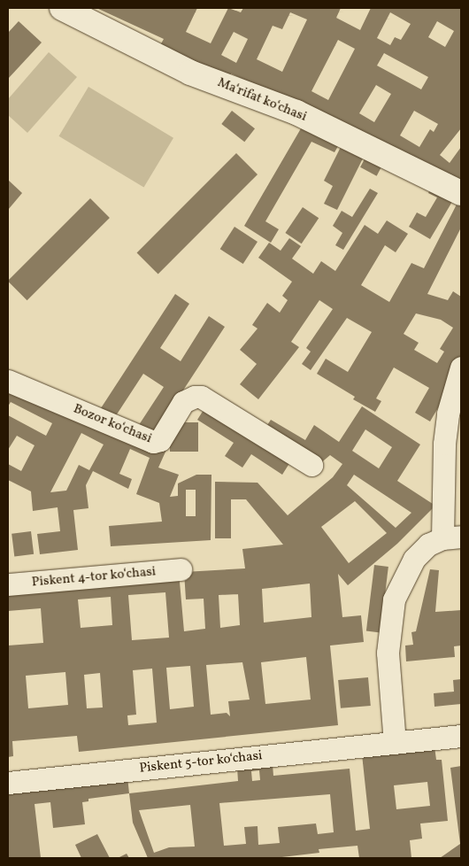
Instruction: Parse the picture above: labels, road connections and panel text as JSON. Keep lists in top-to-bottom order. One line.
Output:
{"streets":{"street":["Maʻrifat koʻchasi","Bozor koʻchasi","Piskent 4-tor koʻchasi","Piskent 5-tor koʻchasi"]}}
